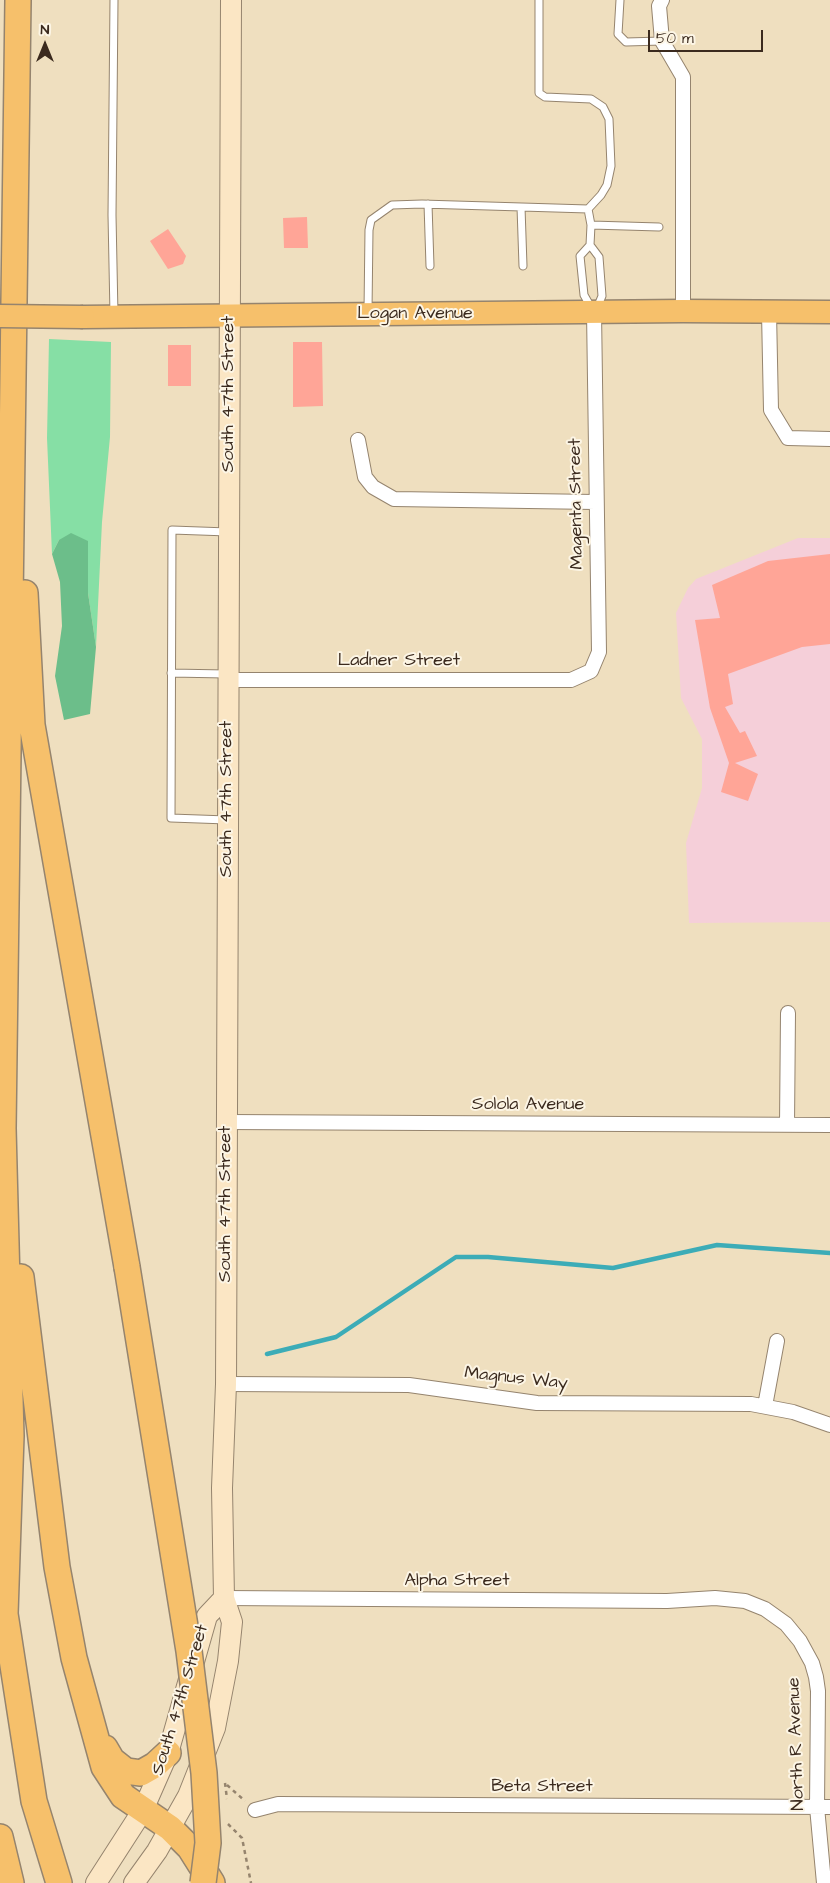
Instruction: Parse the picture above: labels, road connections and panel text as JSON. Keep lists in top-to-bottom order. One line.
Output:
{"streets":{"main road":["Logan Avenue","South 47th Street"],"street":["Magenta Street","Ladner Street","Solola Avenue","Magnus Way","Alpha Street","North R Avenue","Beta Street"]},"crossings":[["Logan Avenue","South 47th Street"],["Logan Avenue","Magenta Street"],["South 47th Street","Ladner Street"],["South 47th Street","Solola Avenue"],["South 47th Street","Magnus Way"],["South 47th Street","Alpha Street"],["Magenta Street","Ladner Street"],["Alpha Street","North R Avenue"],["North R Avenue","Beta Street"]],"scale_bar":"50 m","north":"top"}
